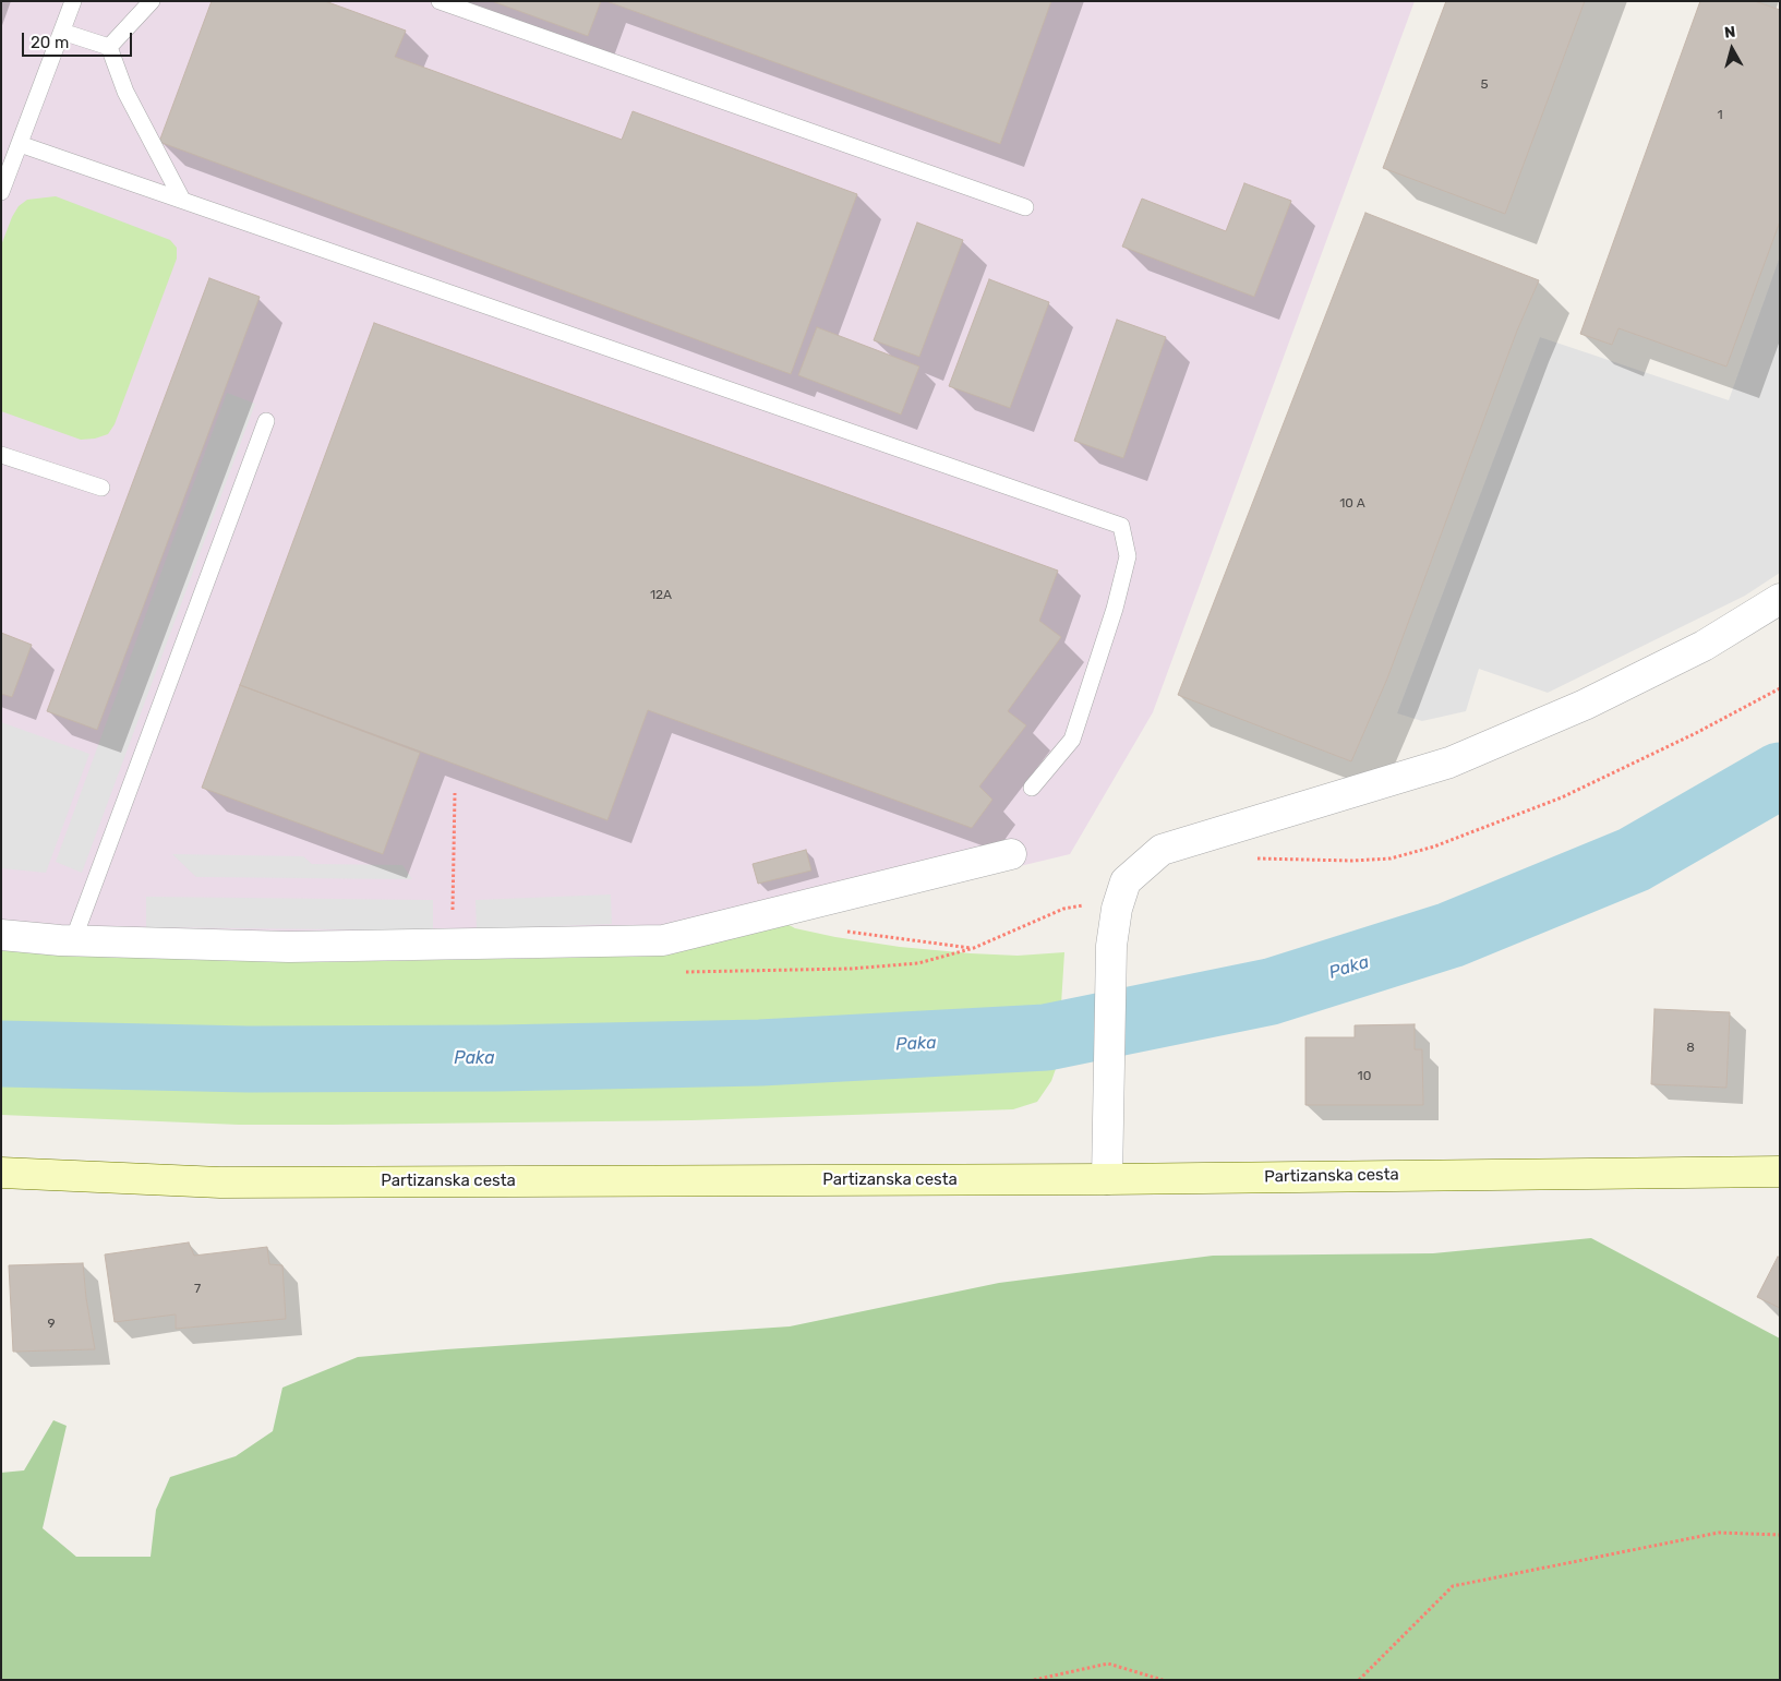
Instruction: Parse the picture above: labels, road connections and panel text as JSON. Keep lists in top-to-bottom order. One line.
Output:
{"streets":{"main road":["Partizanska cesta"]},"water":["Paka"],"house_numbers":["5","1","10 A","12A","8","10","7","9"],"scale_bar":"20 m","north":"top"}
